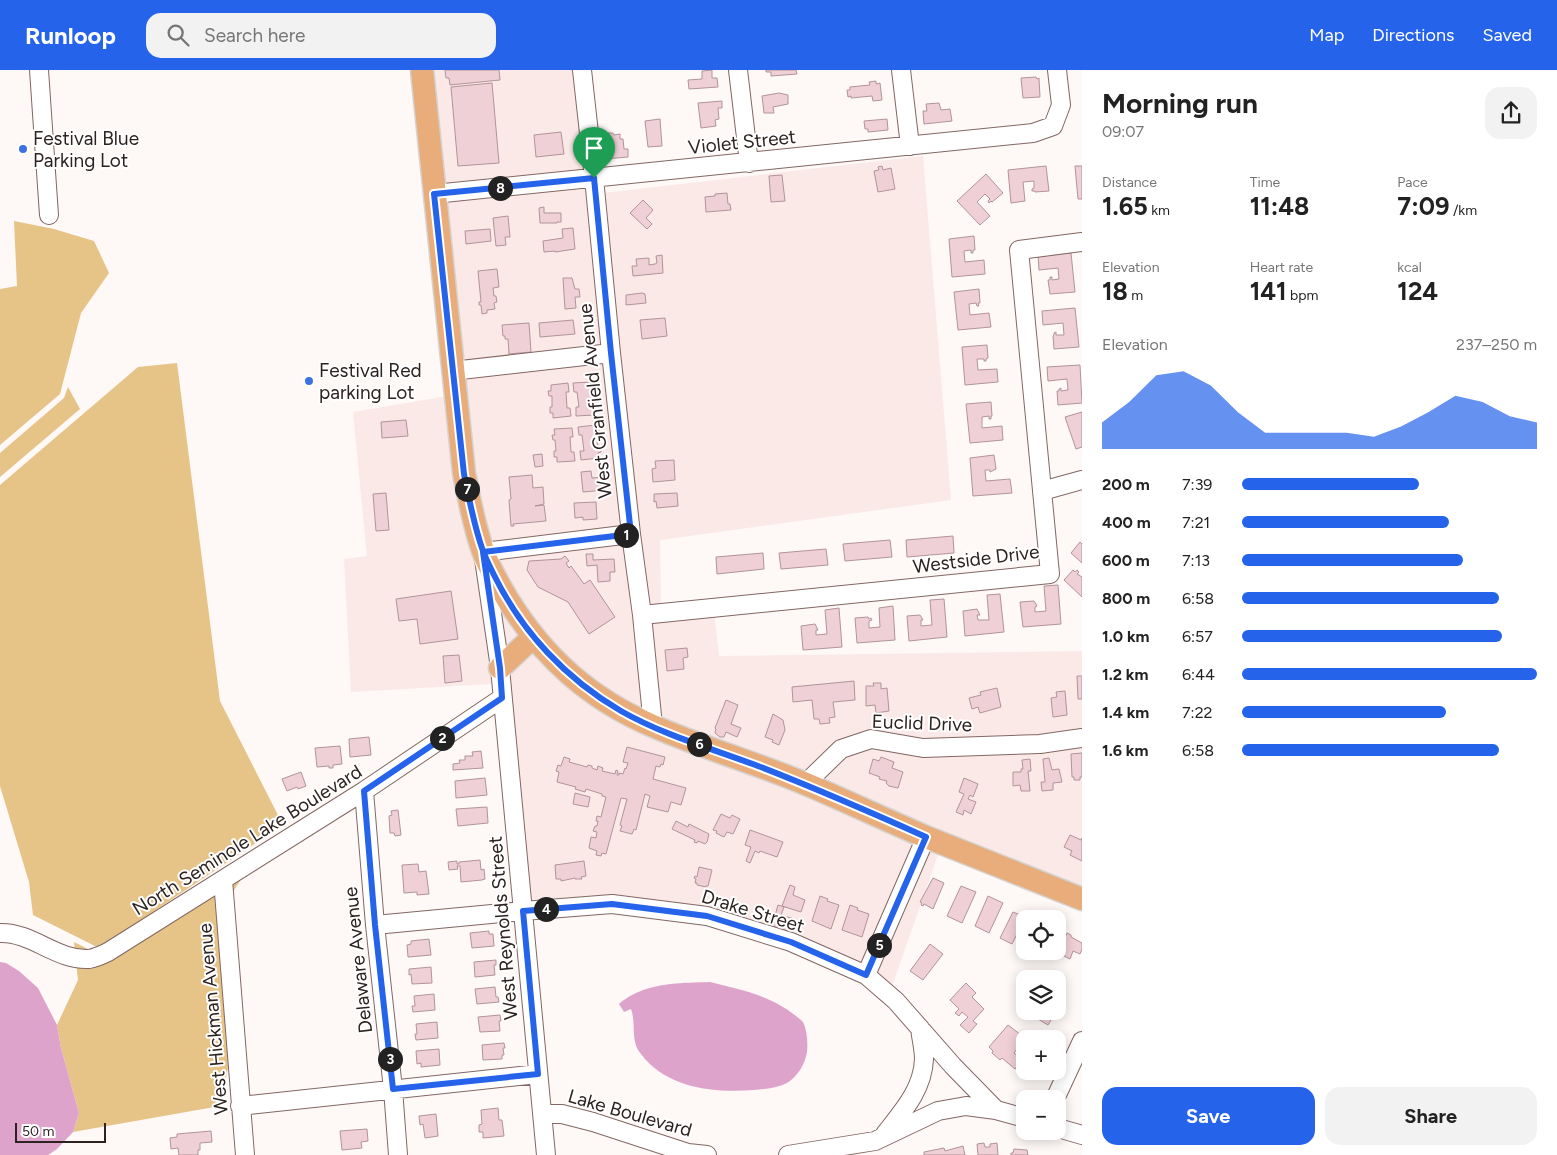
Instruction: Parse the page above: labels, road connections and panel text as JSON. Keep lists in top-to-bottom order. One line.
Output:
{"streets":{"street":["Violet Street","West Granfield Avenue","Westside Drive","Euclid Drive","North Seminole Lake Boulevard","Drake Street","West Reynolds Street","Delaware Avenue","West Hickman Avenue","Lake Boulevard"]},"crossings":[["Violet Street","West Granfield Avenue"],["West Granfield Avenue","Westside Drive"],["North Seminole Lake Boulevard","West Reynolds Street"],["North Seminole Lake Boulevard","Delaware Avenue"],["North Seminole Lake Boulevard","West Hickman Avenue"],["Drake Street","West Reynolds Street"],["Drake Street","Delaware Avenue"],["West Reynolds Street","Lake Boulevard"]],"places":["Festival Blue Parking Lot","Festival Red parking Lot"],"scale_bar":"50 m","page":{"header":"Runloop","search":"Search here","nav":["Map","Directions","Saved"],"heading":["Morning run","09:07"],"stats":[["Distance","1.65 km"],["Time","11:48"],["Pace","7:09 /km"],["Elevation","18 m"],["Heart rate","141 bpm"],["kcal","124"]],"pins":["8","7","1","2","6","4","5","3"],"chart":["Elevation","237–250 m"],"list":[{"name":"200 m","note":"7:39"},{"name":"400 m","note":"7:21"},{"name":"600 m","note":"7:13"},{"name":"800 m","note":"6:58"},{"name":"1.0 km","note":"6:57"},{"name":"1.2 km","note":"6:44"},{"name":"1.4 km","note":"7:22"},{"name":"1.6 km","note":"6:58"}],"map_buttons":["+","−"],"buttons":["Save","Share"],"scale":"50 m"}}
